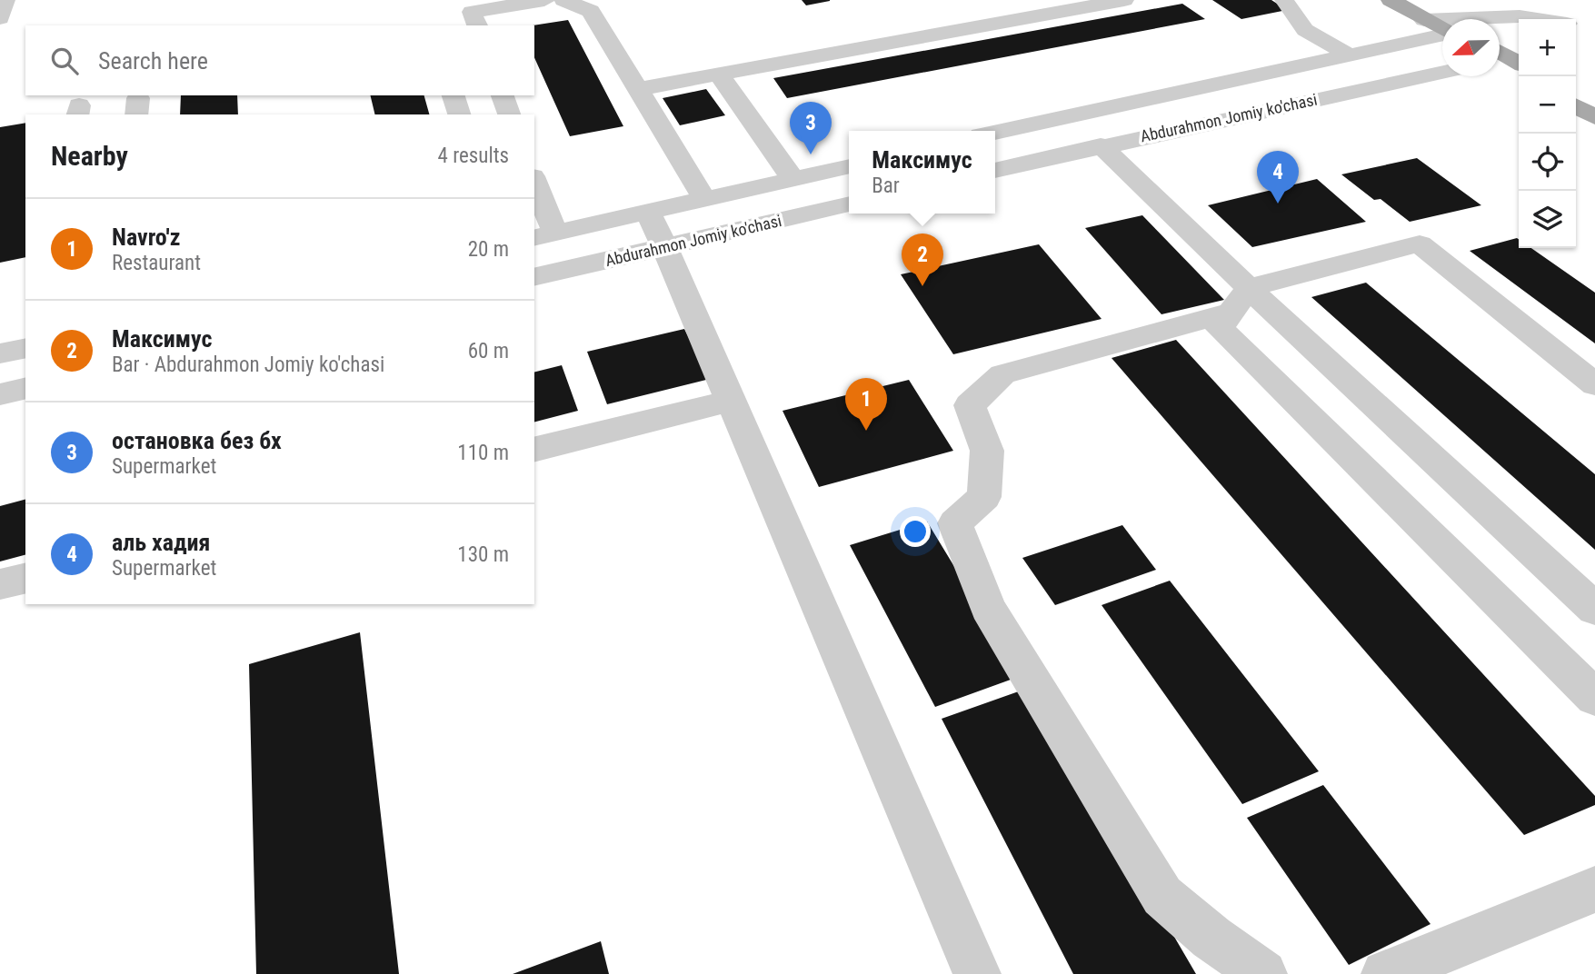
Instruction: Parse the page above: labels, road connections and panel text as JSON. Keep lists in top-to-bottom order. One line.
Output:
{"streets":{"street":["Abdurahmon Jomiy ko'chasi"]},"north":"left","page":{"map_buttons":["+","−"],"search":"Search here","pins":["3","4","2","1"],"heading":["Nearby","4 results"],"popup":["Максимус","Bar"],"list":[{"mark":"1","name":"Navro'z","note":"Restaurant","value":"20 m"},{"mark":"2","name":"Максимус","note":"Bar · Abdurahmon Jomiy ko'chasi","value":"60 m"},{"mark":"3","name":"остановка без бх","note":"Supermarket","value":"110 m"},{"mark":"4","name":"аль хадия","note":"Supermarket","value":"130 m"}]}}
